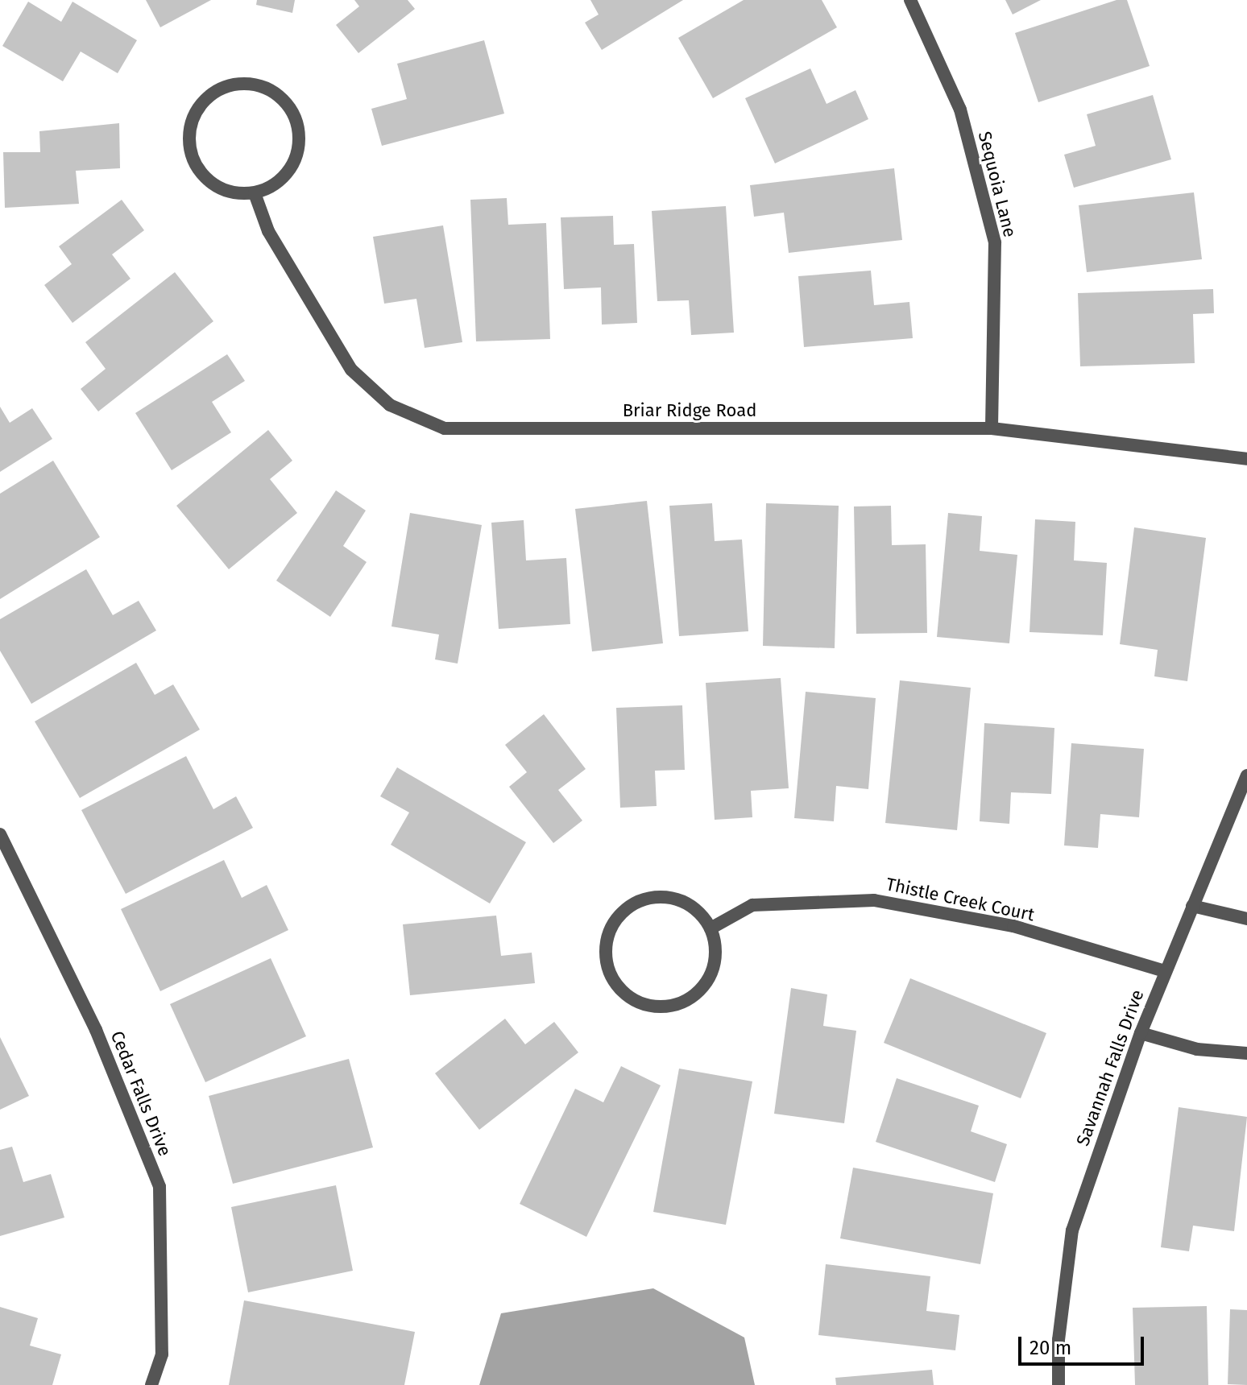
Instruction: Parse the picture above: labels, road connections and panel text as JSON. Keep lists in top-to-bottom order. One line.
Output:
{"streets":{"street":["Sequoia Lane","Briar Ridge Road","Thistle Creek Court","Savannah Falls Drive","Cedar Falls Drive"]},"crossings":[["Sequoia Lane","Briar Ridge Road"],["Thistle Creek Court","Savannah Falls Drive"]],"scale_bar":"20 m"}
